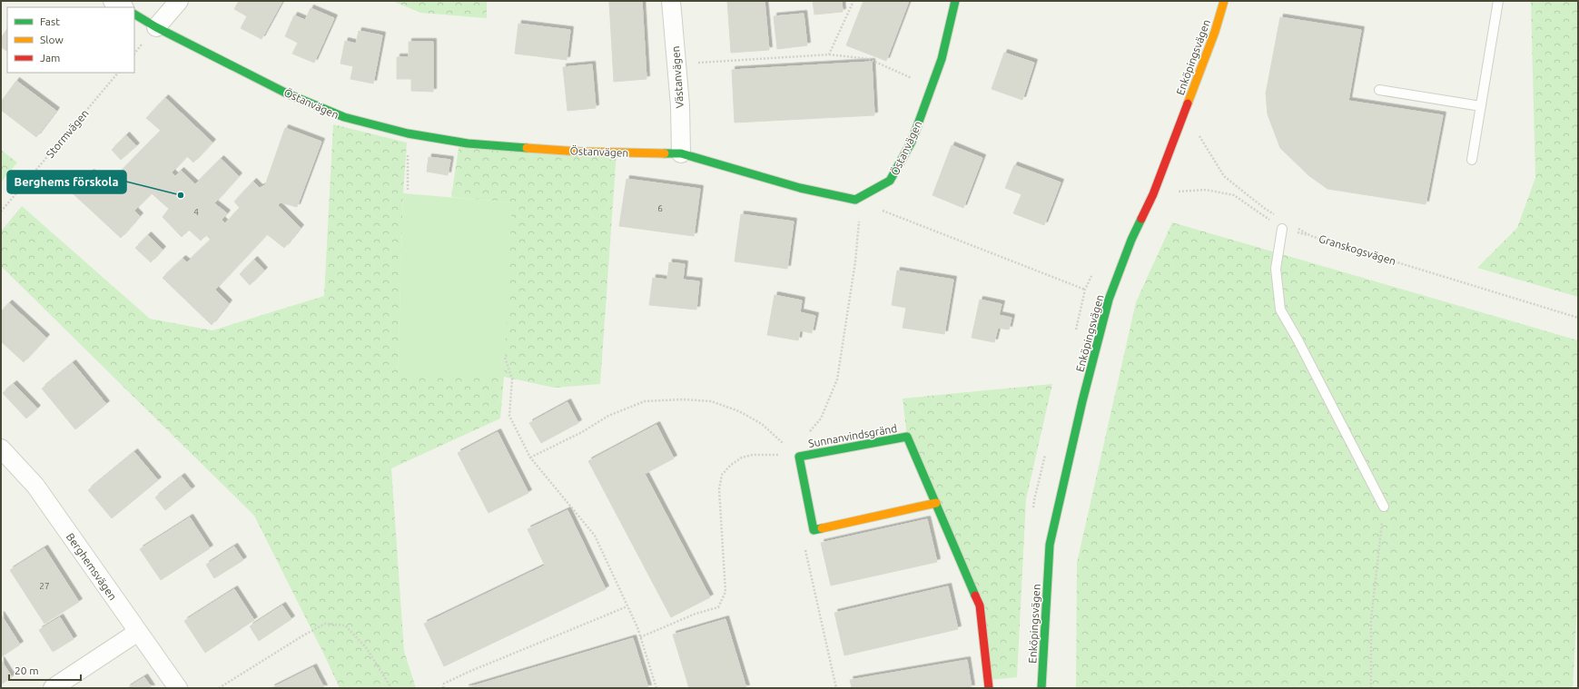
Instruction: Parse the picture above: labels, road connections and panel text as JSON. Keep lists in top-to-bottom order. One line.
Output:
{"streets":{"street":["Enköpingsvägen","Västanvägen","Östanvägen","Sunnanvindsgränd","Berghemsvägen"],"path":["Stormvägen","Granskogsvägen"]},"crossings":[["Västanvägen","Östanvägen"]],"places":["Berghems förskola"],"house_numbers":["6","4","27"],"legend":["Fast","Slow","Jam"],"scale_bar":"20 m"}
